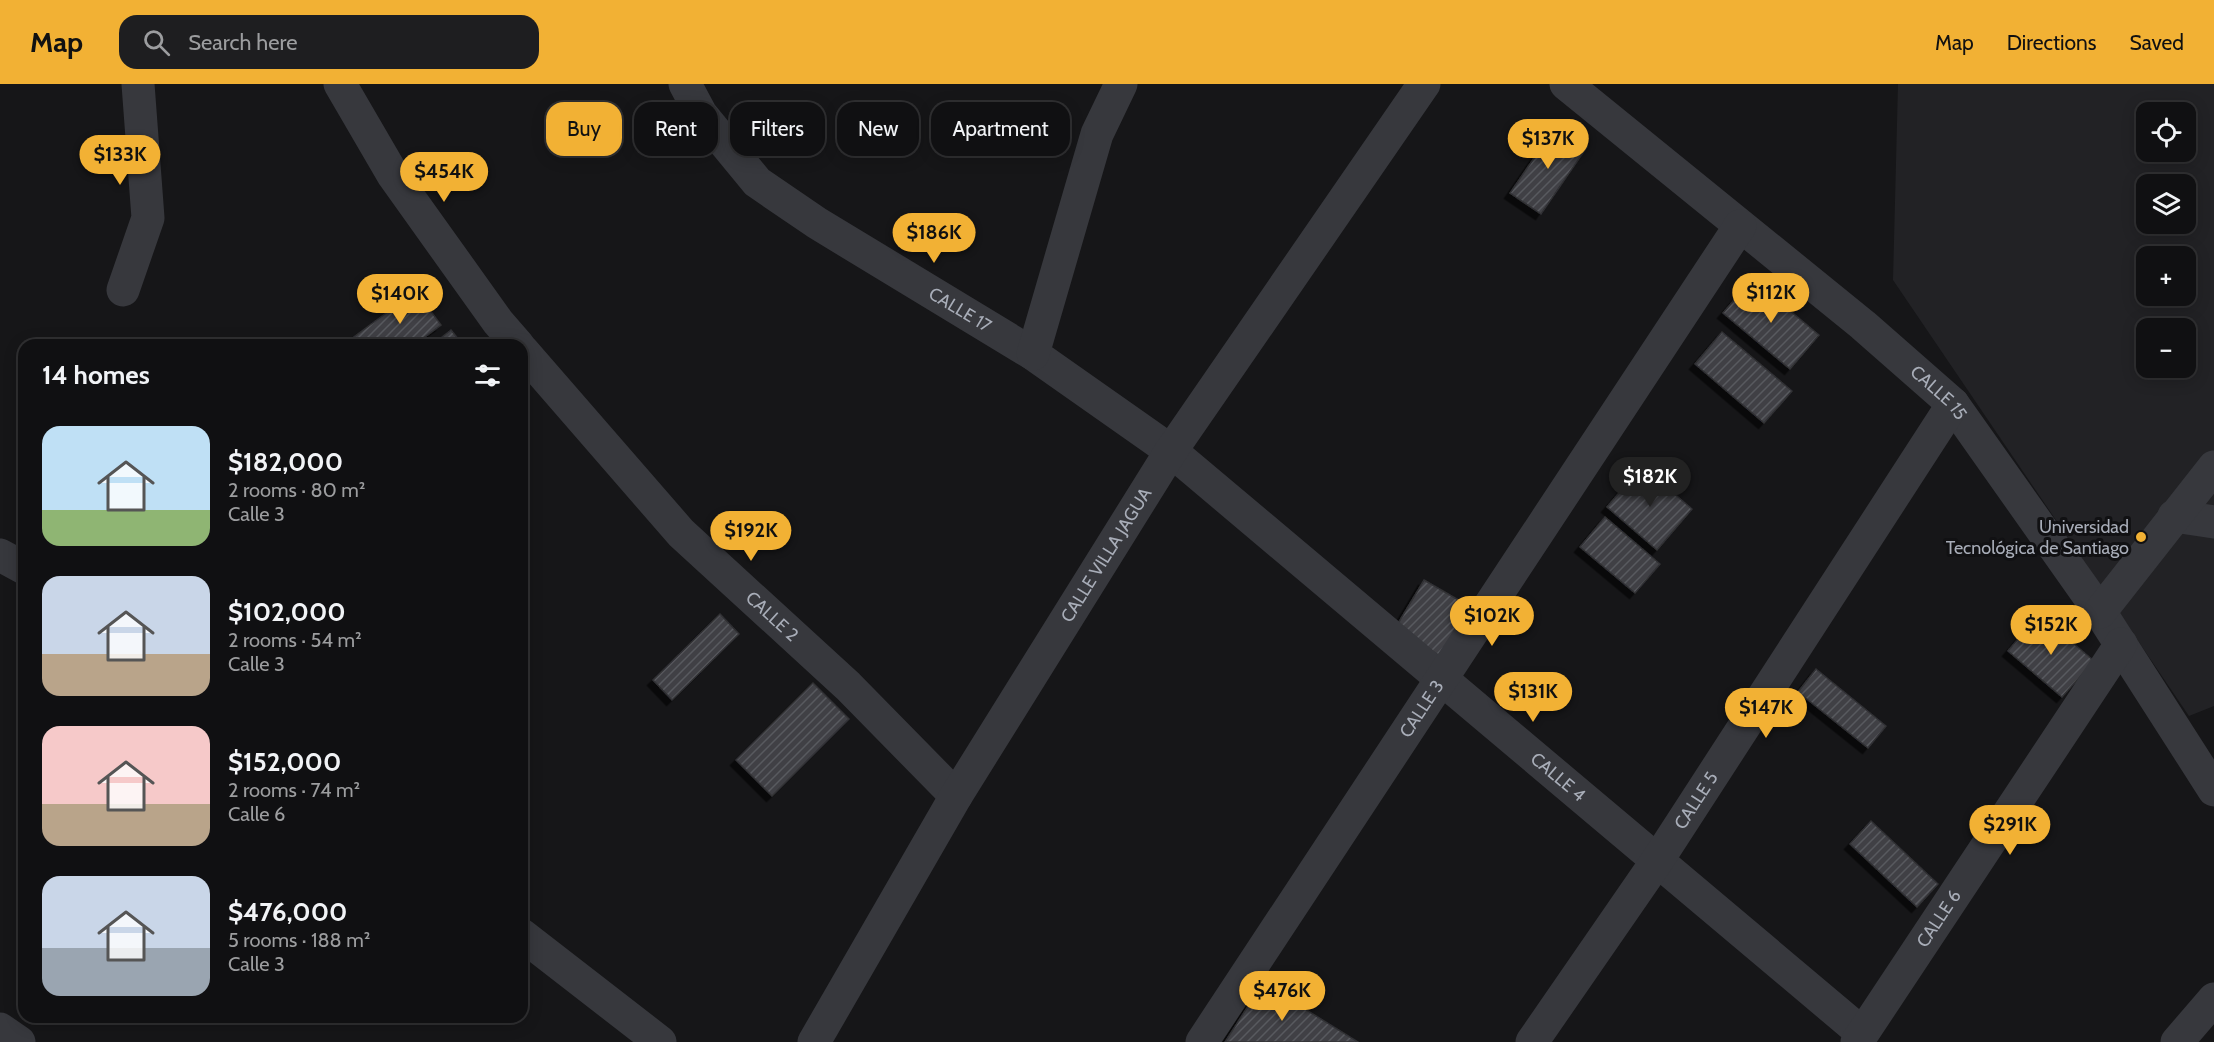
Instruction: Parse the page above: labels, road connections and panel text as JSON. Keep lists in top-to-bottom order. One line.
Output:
{"streets":{"street":["CALLE 17","CALLE 15","CALLE VILLA JAGUA","CALLE 2","CALLE 3","CALLE 4","CALLE 5","CALLE 6"]},"crossings":[["CALLE 17","CALLE VILLA JAGUA"],["CALLE 17","CALLE 4"],["CALLE 15","CALLE 3"],["CALLE 15","CALLE 5"],["CALLE 15","CALLE 6"],["CALLE VILLA JAGUA","CALLE 2"],["CALLE VILLA JAGUA","CALLE 4"],["CALLE 3","CALLE 4"],["CALLE 4","CALLE 5"],["CALLE 4","CALLE 6"]],"places":["Universidad Tecnológica de Santiago"],"page":{"header":"Map","search":"Search here","nav":["Map","Directions","Saved"],"map_buttons":["+","−"],"chip":["Buy","Rent","Filters","New","Apartment"],"price":["$137K","$133K","$454K","$186K","$112K","$140K","$182K","$192K","$102K","$152K","$131K","$147K","$291K","$476K"],"heading":"14 homes","list":[{"name":"$182,000","note":"2 rooms · 80 m² · Calle 3"},{"name":"$102,000","note":"2 rooms · 54 m² · Calle 3"},{"name":"$152,000","note":"2 rooms · 74 m² · Calle 6"},{"name":"$476,000","note":"5 rooms · 188 m² · Calle 3"}]}}
